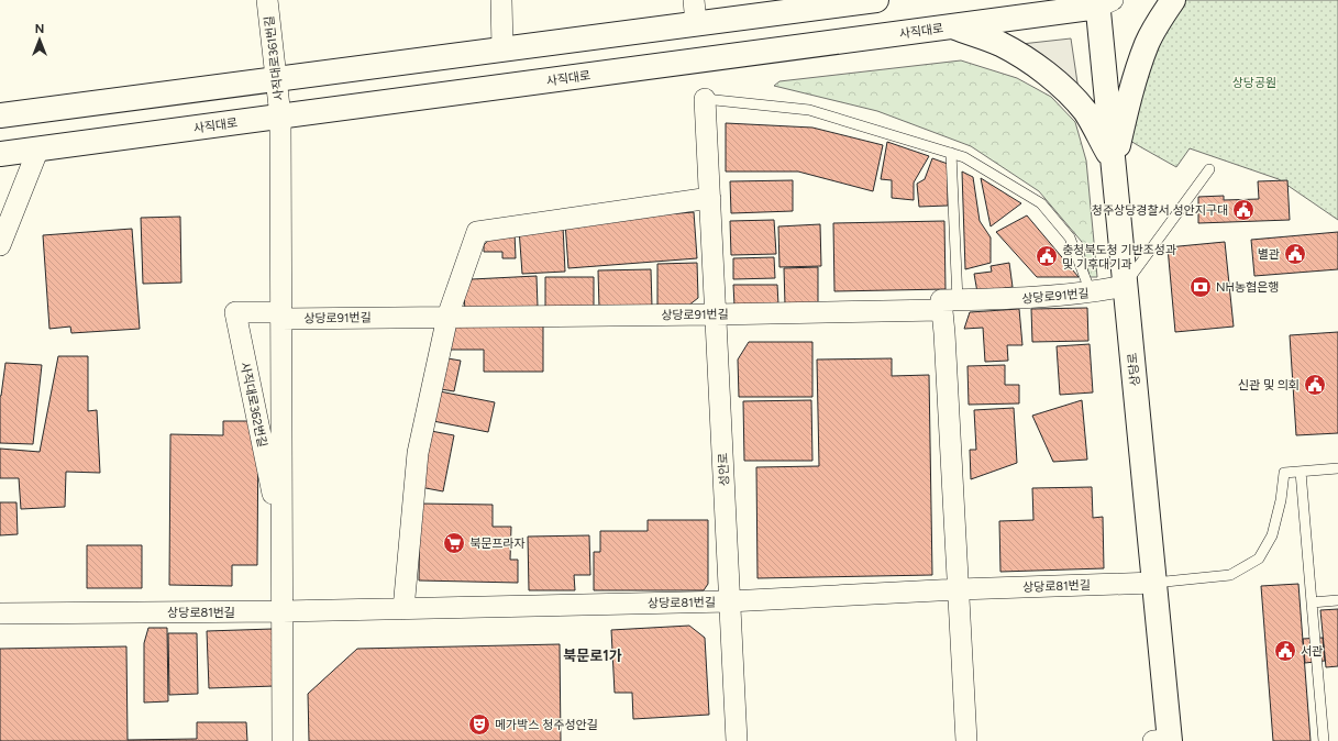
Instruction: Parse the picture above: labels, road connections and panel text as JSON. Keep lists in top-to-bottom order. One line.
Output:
{"streets":{"main road":["사직대로","상당로"],"street":["사직대로361번길","상당로91번길","사직대로362번길","성안로","상당로81번길"]},"crossings":[["사직대로","사직대로361번길"],["사직대로","상당로"],["사직대로","사직대로362번길"],["사직대로361번길","사직대로362번길"],["상당로91번길","상당로"],["상당로91번길","사직대로362번길"],["상당로91번길","성안로"],["상당로","상당로81번길"],["사직대로362번길","상당로81번길"],["성안로","상당로81번길"]],"districts":["북문로1가"],"parks":["상당공원"],"places":{"public building":["청주상당경찰서 성안지구대","별관","충청북도청 기반조성과 및 기후대기과","신관 및 의회","서관"],"bank":["NH농협은행"],"supermarket":["북문프라자"],"theatre":["메가박스 청주성안길"]},"north":"top"}
